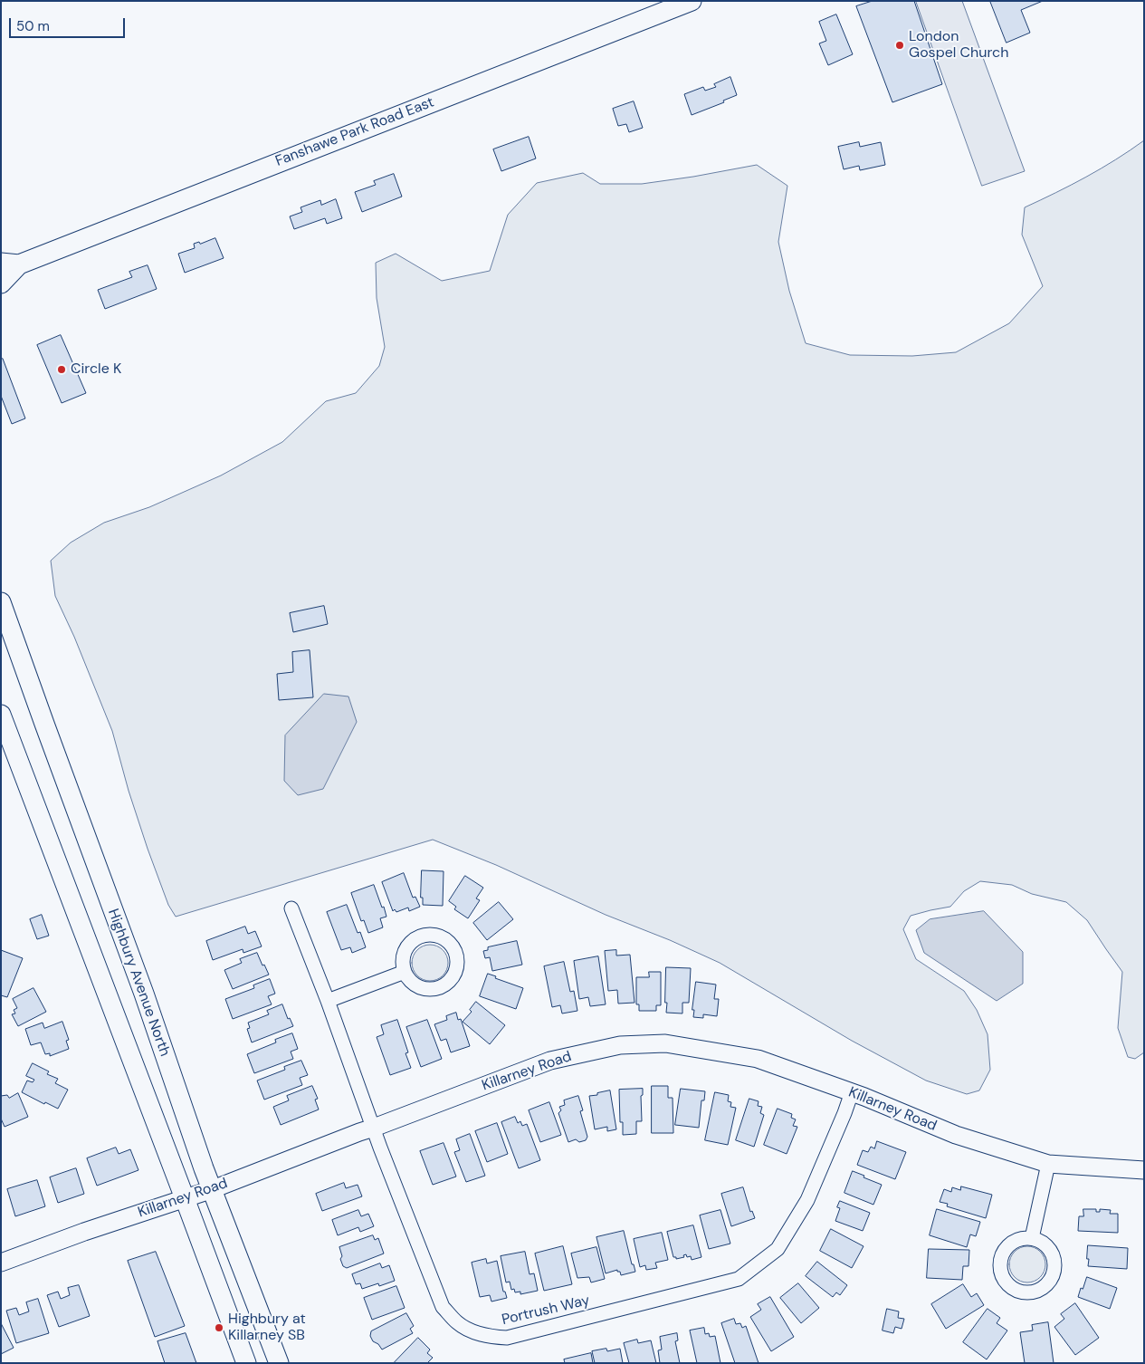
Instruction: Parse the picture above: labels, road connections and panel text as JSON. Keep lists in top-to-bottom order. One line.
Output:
{"streets":{"main road":["Fanshawe Park Road East","Highbury Avenue North"],"street":["Killarney Road","Portrush Way"]},"crossings":[["Highbury Avenue North","Killarney Road"],["Killarney Road","Portrush Way"]],"places":["London Gospel Church","Circle K","Highbury at Killarney SB"],"scale_bar":"50 m"}
